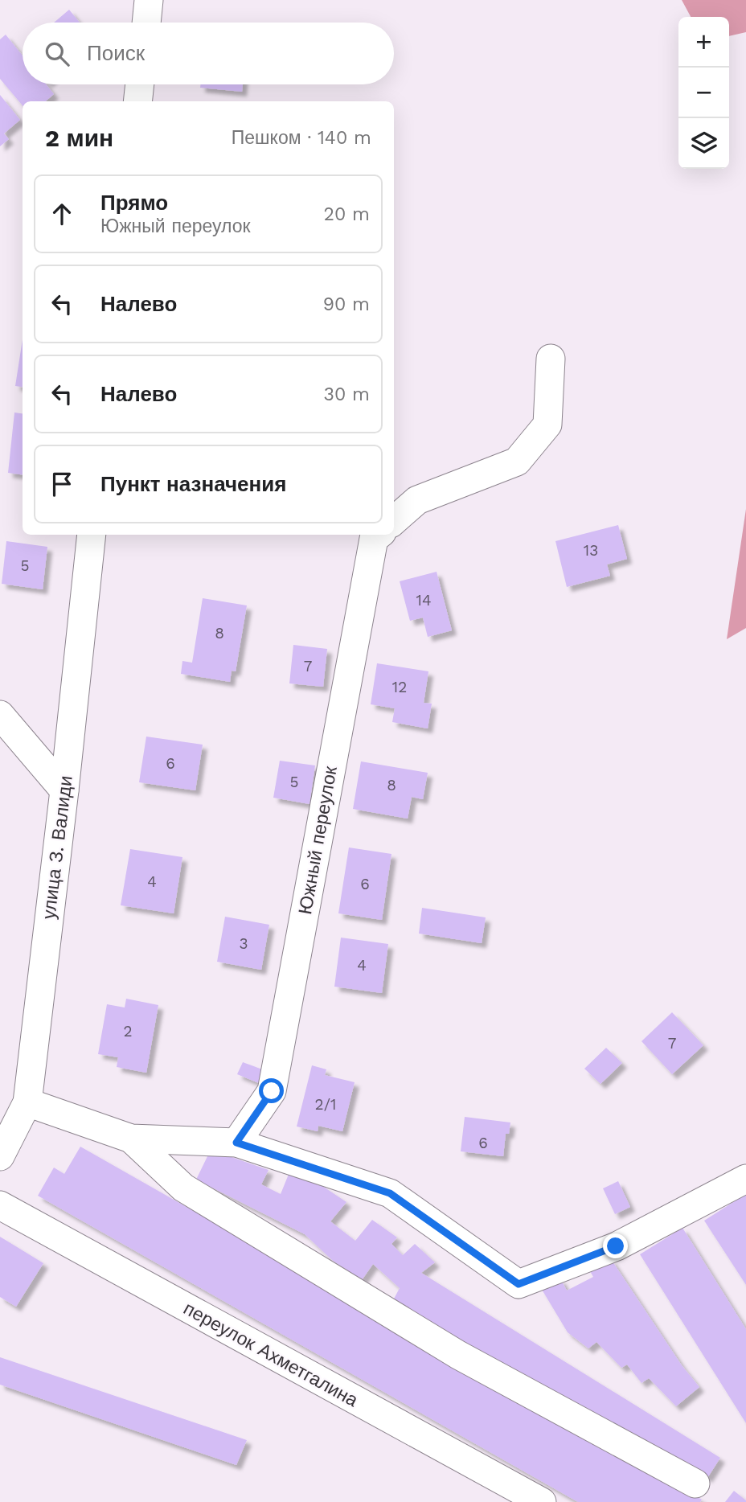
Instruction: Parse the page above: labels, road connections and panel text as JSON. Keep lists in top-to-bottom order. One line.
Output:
{"streets":{"street":["Южный переулок","улица З. Валиди","переулок Ахметгалина"]},"house_numbers":["13","5","14","8","7","12","6","5","8","4","6","3","4","2","7","2/1","6"],"page":{"map_buttons":["+","−"],"search":"Поиск","heading":["2 мин","Пешком · 140 m"],"list":[["Прямо","Южный переулок","20 m"],["Налево","90 m"],["Налево","30 m"],"Пункт назначения"]}}
